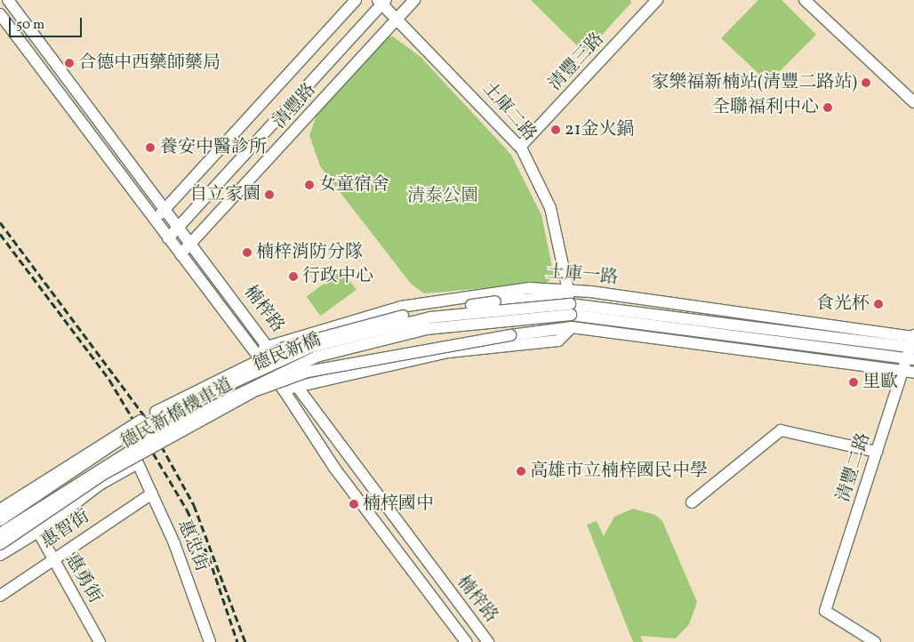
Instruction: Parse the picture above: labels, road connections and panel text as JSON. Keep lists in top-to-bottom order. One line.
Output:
{"streets":{"street":["清豐三路","清豐路","土庫二路","土庫一路","楠梓路","德民新橋","德民新橋機車道","清豐二路","惠智街","惠忠街","惠勇街"]},"crossings":[["清豐三路","土庫二路"],["清豐路","土庫二路"],["清豐路","楠梓路"],["土庫二路","土庫一路"],["土庫二路","德民新橋"],["土庫二路","德民新橋機車道"],["土庫一路","楠梓路"],["土庫一路","德民新橋"],["土庫一路","德民新橋機車道"],["土庫一路","清豐二路"],["惠智街","惠忠街"],["惠智街","惠勇街"],["惠忠街","惠勇街"]],"parks":["清泰公園"],"places":["合德中西藥師藥局","家樂福新楠站(清豐二路站)","全聯福利中心","21金火鍋","養安中醫診所","女童宿舍","自立家園","楠梓消防分隊","行政中心","食光杯","里歐","高雄市立楠梓國民中學","楠梓國中"],"scale_bar":"50 m"}
